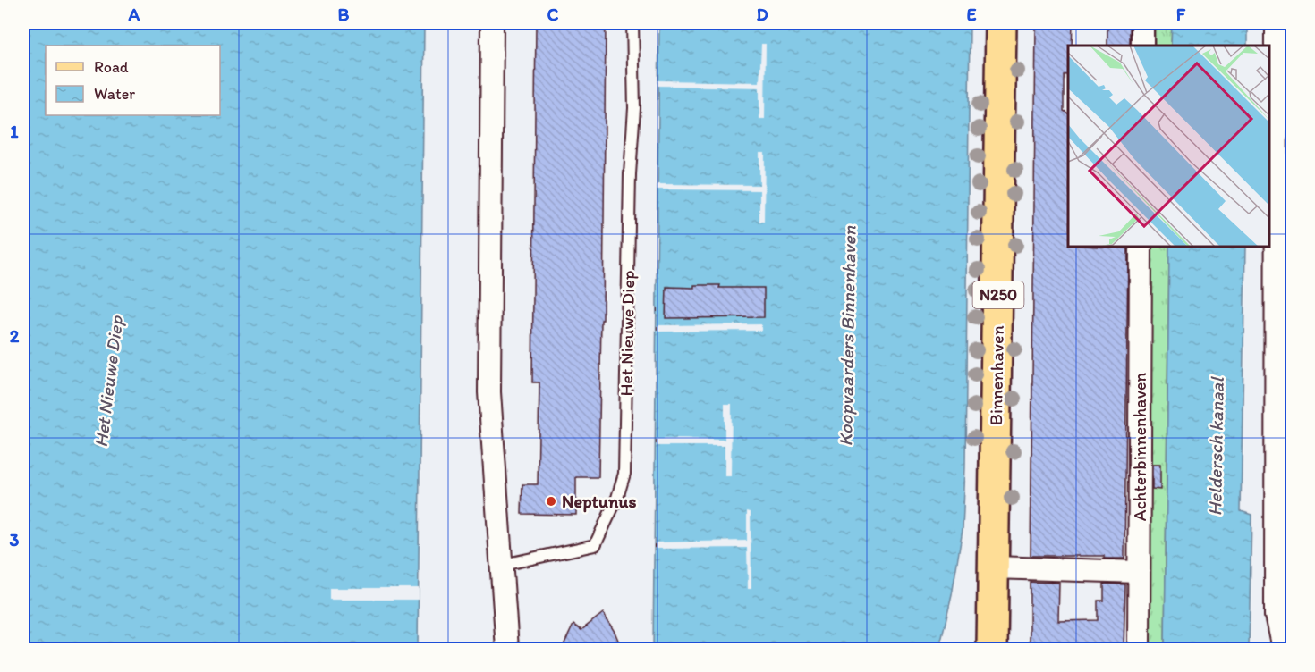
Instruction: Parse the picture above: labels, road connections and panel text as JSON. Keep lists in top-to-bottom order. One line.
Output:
{"streets":{"main road":["N250","Binnenhaven"],"street":["Achterbinnenhaven"],"lane":["Het Nieuwe Diep"]},"water":["Koopvaarders Binnenhaven","Het Nieuwe Diep","Heldersch kanaal"],"places":["Neptunus"],"legend":["Road","Water"],"grid":{"columns":["A","B","C","D","E","F"],"rows":["1","2","3"]}}
